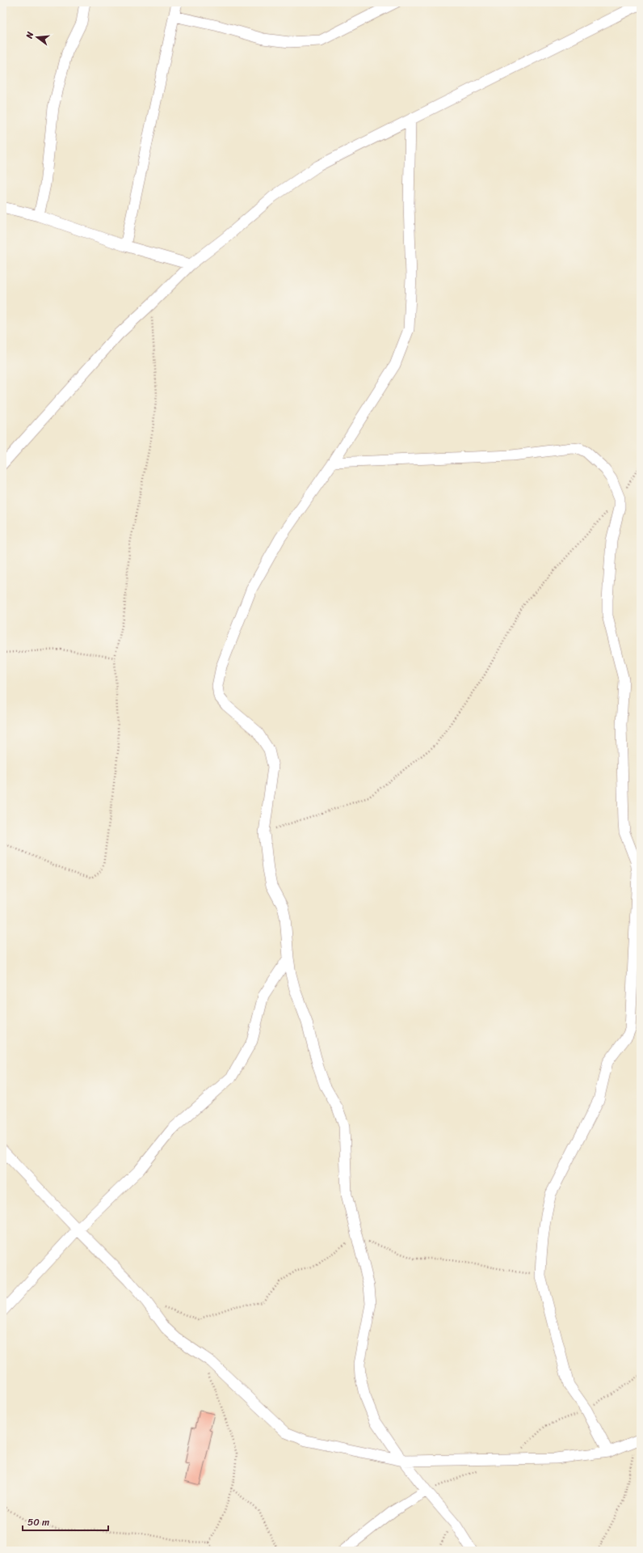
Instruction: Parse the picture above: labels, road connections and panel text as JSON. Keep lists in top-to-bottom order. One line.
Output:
{"scale_bar":"50 m","north":"left"}
